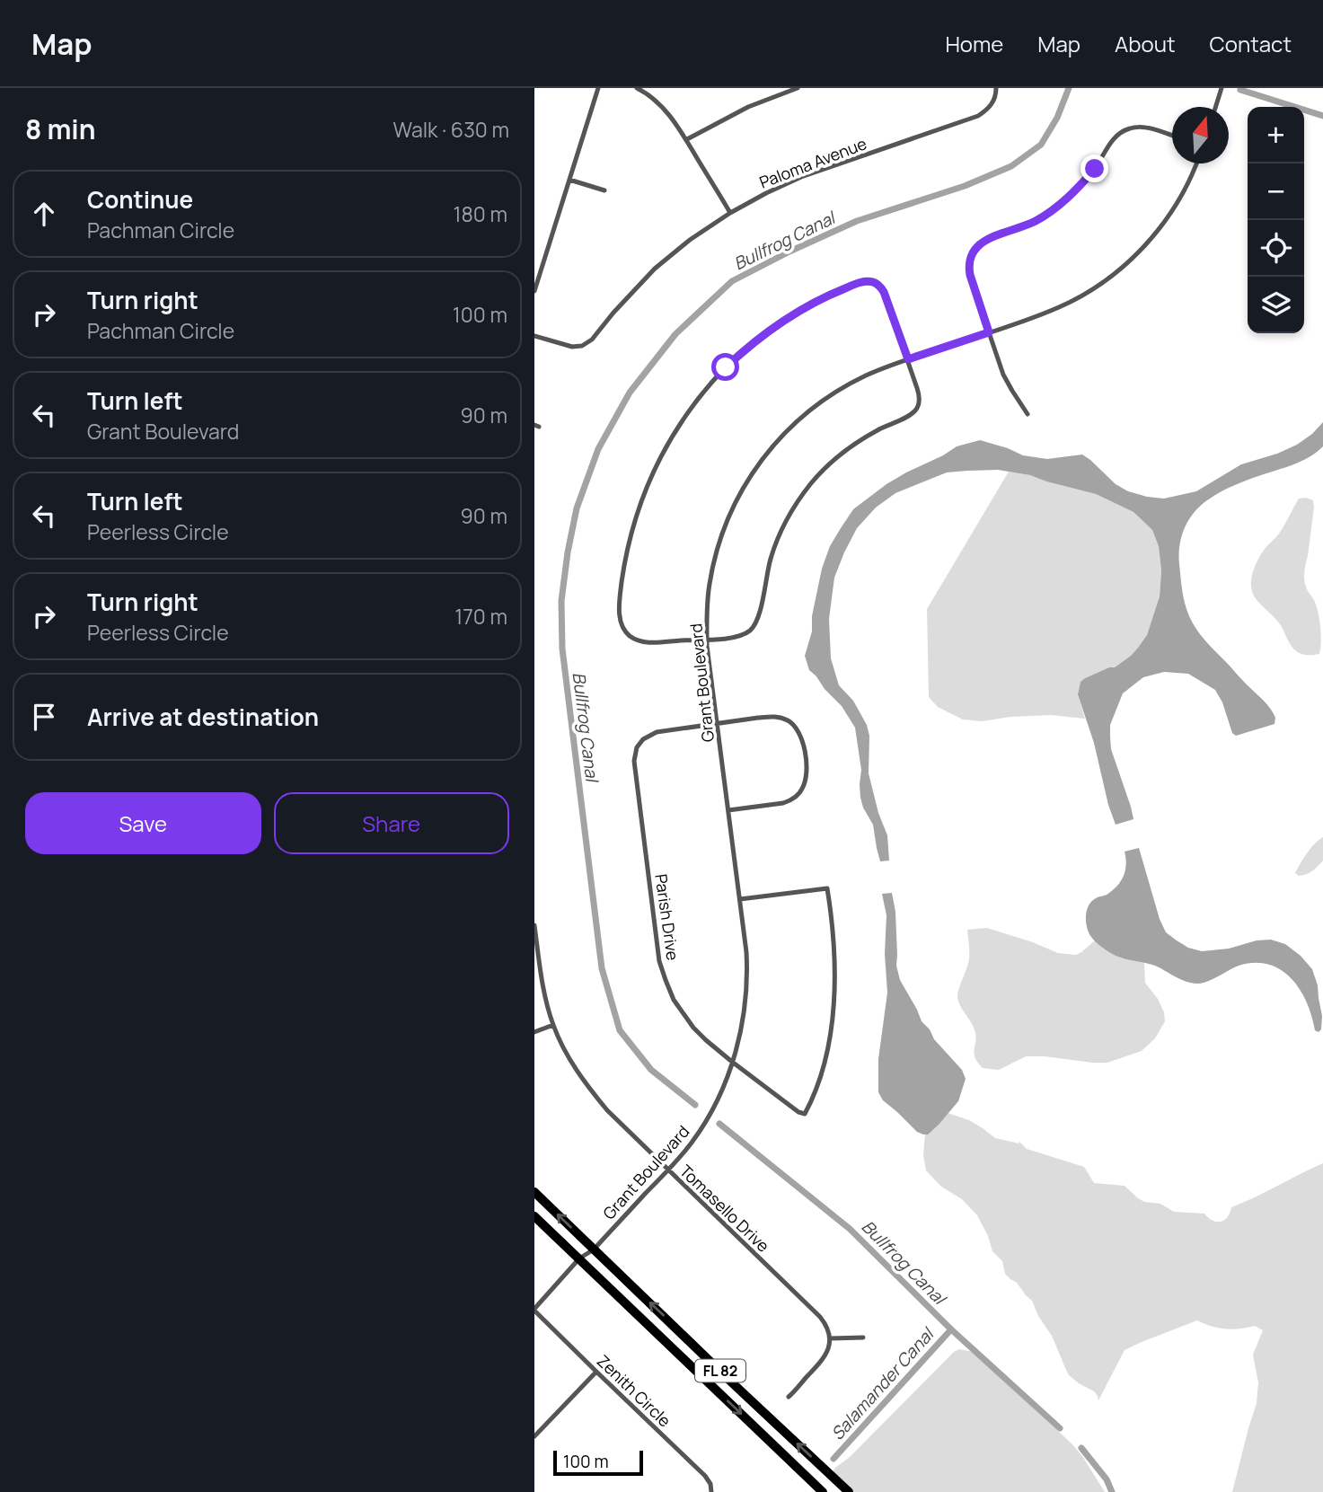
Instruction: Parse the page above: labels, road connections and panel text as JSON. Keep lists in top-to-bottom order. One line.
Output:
{"streets":{"highway":["FL 82"],"street":["Paloma Avenue","Grant Boulevard","Parish Drive","Tomasello Drive","Zenith Circle"]},"crossings":[["Grant Boulevard","Parish Drive"],["Grant Boulevard","Tomasello Drive"],["Grant Boulevard","FL 82"],["Grant Boulevard","Zenith Circle"]],"water":["Bullfrog Canal","Salamander Canal"],"scale_bar":"100 m","north":"top","page":{"header":"Map","nav":["Home","Map","About","Contact"],"heading":["8 min","Walk · 630 m"],"map_buttons":["+","−"],"list":[["Continue","Pachman Circle","180 m"],["Turn right","Pachman Circle","100 m"],["Turn left","Grant Boulevard","90 m"],["Turn left","Peerless Circle","90 m"],["Turn right","Peerless Circle","170 m"],"Arrive at destination"],"buttons":["Save","Share"],"scale":"100 m"}}
